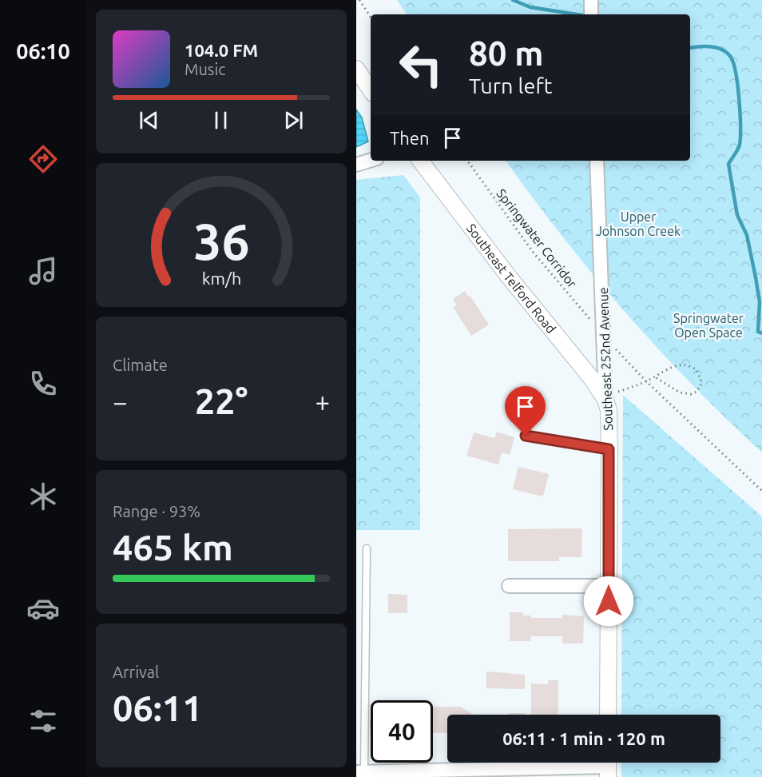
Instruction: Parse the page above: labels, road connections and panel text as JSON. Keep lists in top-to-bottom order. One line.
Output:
{"streets":{"street":["Southeast Telford Road","Southeast 252nd Avenue"],"path":["Springwater Corridor"]},"crossings":[["Southeast Telford Road","Southeast 252nd Avenue"]],"parks":["Upper Johnson Creek","Springwater Open Space"],"page":{"tabs":"06:10","turn":["80 m","Turn left"],"song":["104.0 FM","Music"],"then":"Then","tile":["Climate",["Range · 93%","465 km"],["Arrival","06:11"]],"heat":["−","22°","+"],"limit":"40","trip":"06:11 · 1 min · 120 m","gauge":["36","km/h"]}}
